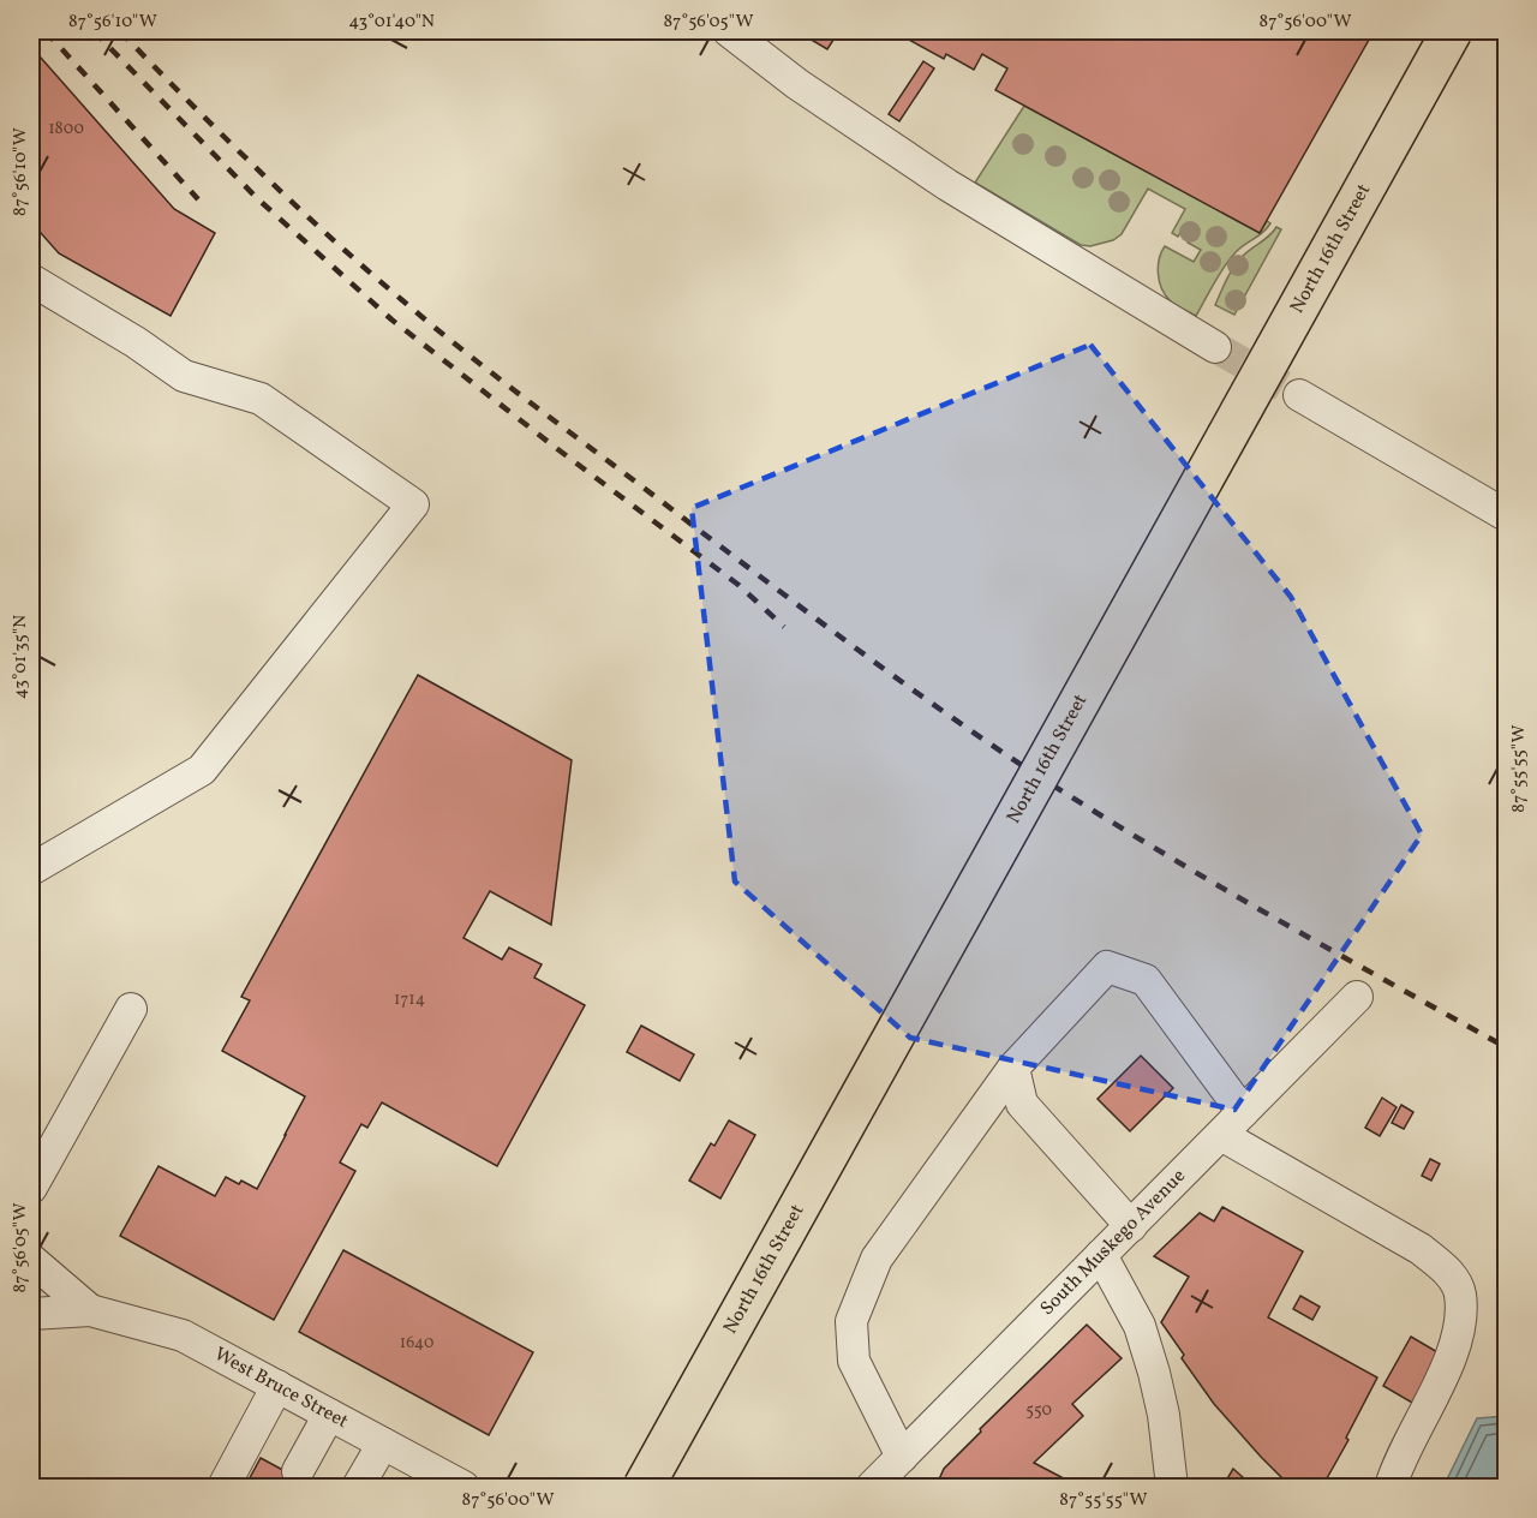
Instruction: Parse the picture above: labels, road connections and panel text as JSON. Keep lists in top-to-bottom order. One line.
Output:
{"streets":{"main road":["North 16th Street"],"street":["South Muskego Avenue","West Bruce Street"]},"house_numbers":["1800","1714","1640","550"],"coordinates":["87°56'10\"W","43°01'40\"N","87°56'05\"W","87°56'00\"W","43°01'35\"N","87°55'55\"W"]}
